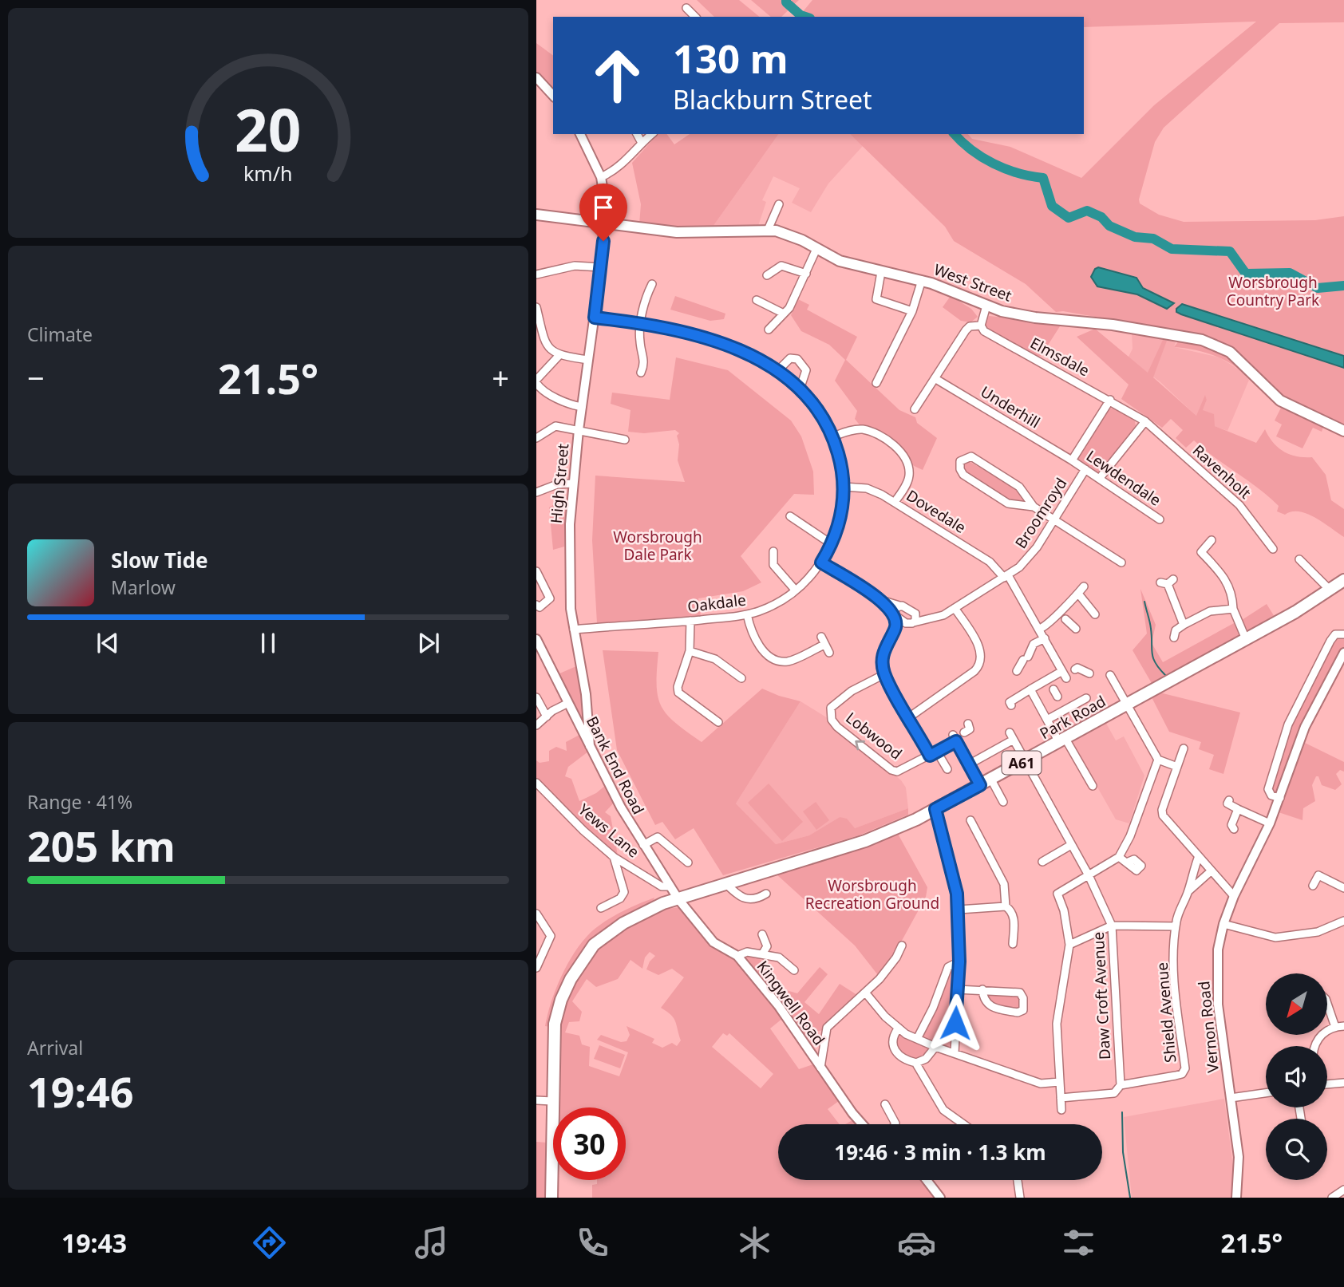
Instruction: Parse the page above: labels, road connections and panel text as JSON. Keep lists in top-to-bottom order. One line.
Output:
{"streets":{"highway":["Park Road","A61"],"main road":["West Street"],"street":["Elmsdale","Underhill","Ravenholt","Lewdendale","High Street","Dovedale","Broomroyd","Oakdale","Lobwood","Bank End Road","Yews Lane","Daw Croft Avenue","Kingwell Road","Shield Avenue","Vernon Road"]},"crossings":[["West Street","High Street"],["Elmsdale","Ravenholt"],["Underhill","Lewdendale"],["Lewdendale","Broomroyd"],["High Street","Oakdale"],["High Street","Bank End Road"],["Dovedale","Broomroyd"],["Dovedale","Oakdale"],["Park Road","A61"],["Park Road","Bank End Road"],["Park Road","Daw Croft Avenue"],["Park Road","Kingwell Road"],["A61","Bank End Road"],["A61","Kingwell Road"],["Bank End Road","Yews Lane"],["Bank End Road","Kingwell Road"],["Daw Croft Avenue","Shield Avenue"]],"parks":["Worsbrough Country Park","Worsbrough Dale Park","Worsbrough Recreation Ground"],"north":"bottom left","page":{"turn":["130 m","Blackburn Street"],"tile":["Climate",["Range · 41%","205 km"],["Arrival","19:46"]],"heat":["−","21.5°","+"],"song":["Slow Tide","Marlow"],"limit":"30","trip":"19:46 · 3 min · 1.3 km","tabs":["19:43","21.5°"],"gauge":["20","km/h"]}}
